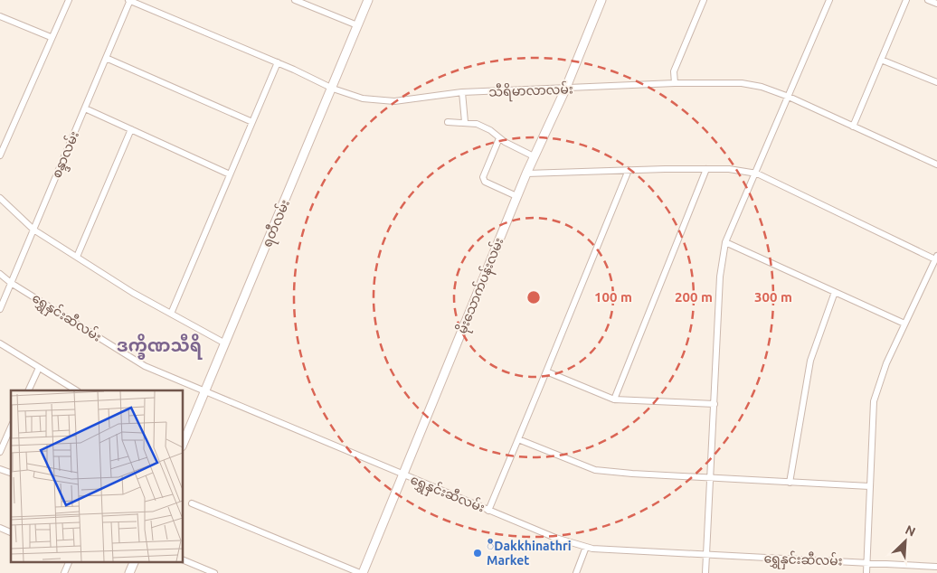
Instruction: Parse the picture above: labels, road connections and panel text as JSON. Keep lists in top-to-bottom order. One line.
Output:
{"streets":{"street":["သီရိမာလာလမ်း","စန္ဒာလမ်း","ရတီလမ်း","မိုးသောက်ပန်းလမ်း","ရွှေနှင်းဆီလမ်း"]},"crossings":[["သီရိမာလာလမ်း","စန္ဒာလမ်း"],["သီရိမာလာလမ်း","ရတီလမ်း"],["သီရိမာလာလမ်း","မိုးသောက်ပန်းလမ်း"],["စန္ဒာလမ်း","ရွှေနှင်းဆီလမ်း"],["ရတီလမ်း","ရွှေနှင်းဆီလမ်း"],["မိုးသောက်ပန်းလမ်း","ရွှေနှင်းဆီလမ်း"]],"districts":["ဒက္ခိဏသီရိ"],"places":["ီDakkhinathri Market"],"north":"top right","rings":["100 m","200 m","300 m"]}
